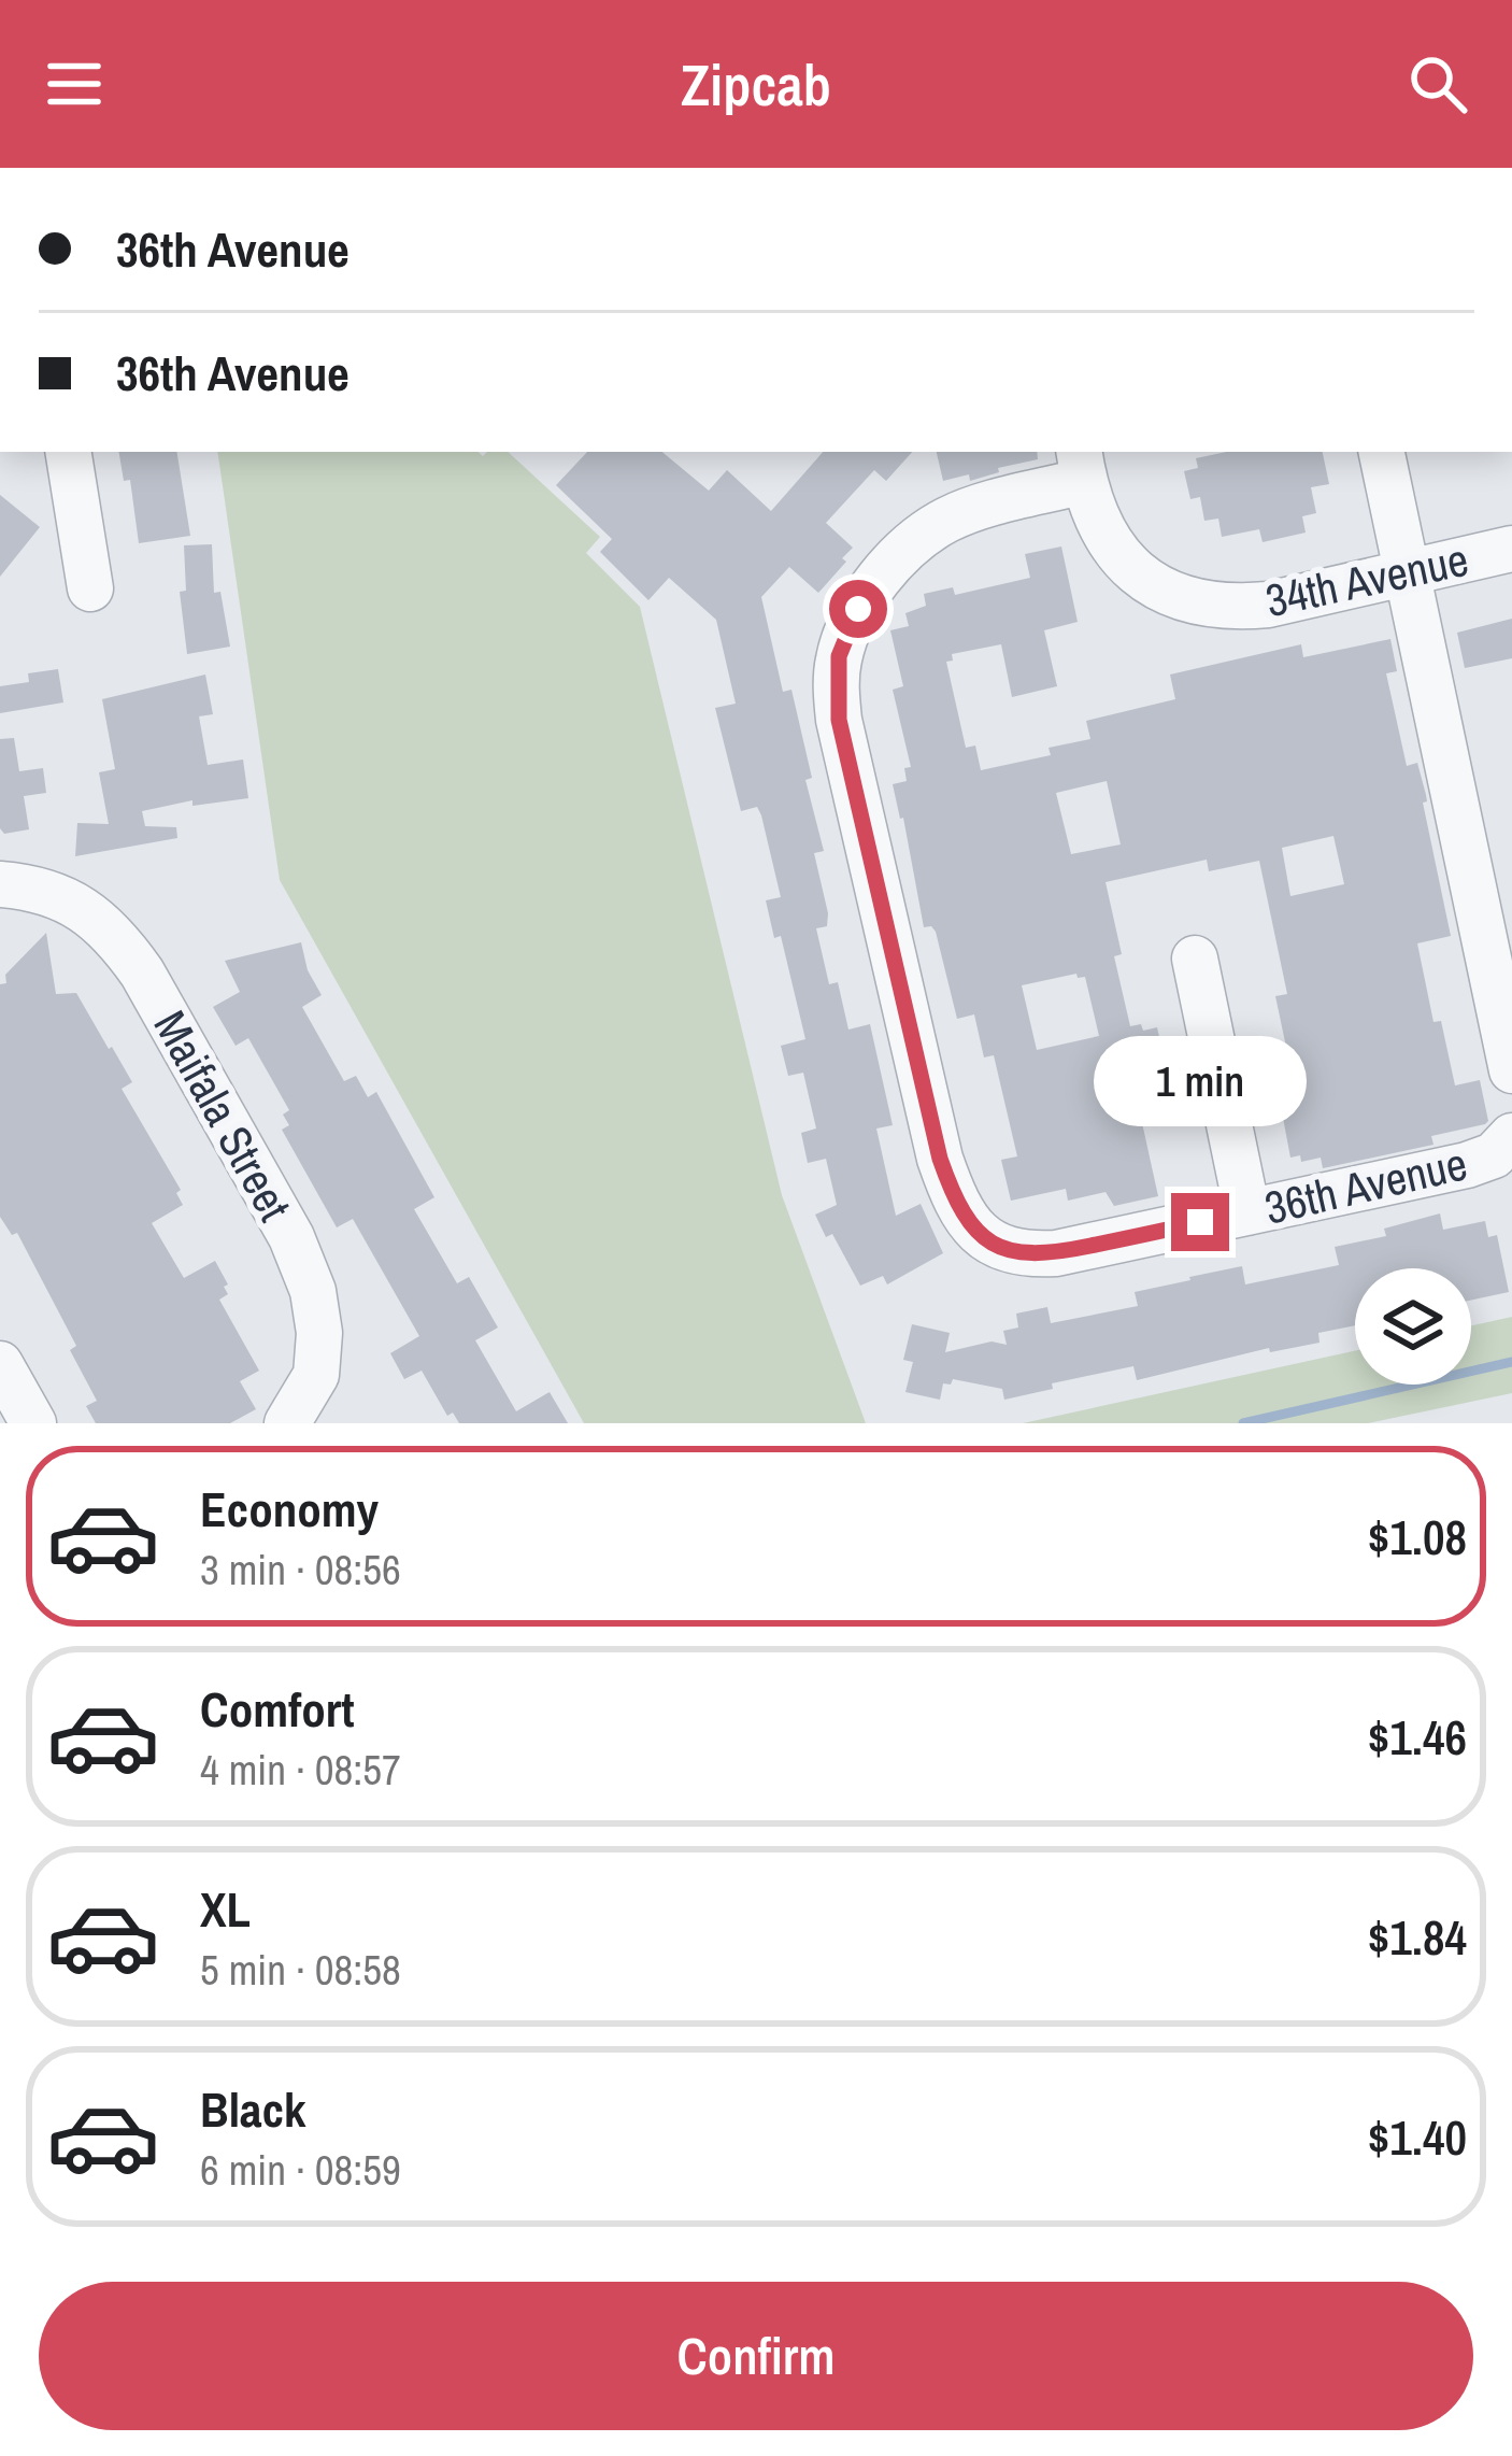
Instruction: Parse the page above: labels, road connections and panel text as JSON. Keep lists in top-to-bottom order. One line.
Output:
{"streets":{"street":["34th Avenue","Maifala Street","36th Avenue"]},"crossings":[["34th Avenue","36th Avenue"]],"page":{"header":"Zipcab","banner":["36th Avenue","36th Avenue"],"bubble":"1 min","list":[{"name":"Economy","note":"3 min · 08:56","value":"$1.08"},{"name":"Comfort","note":"4 min · 08:57","value":"$1.46"},{"name":"XL","note":"5 min · 08:58","value":"$1.84"},{"name":"Black","note":"6 min · 08:59","value":"$1.40"}],"buttons":"Confirm"}}
